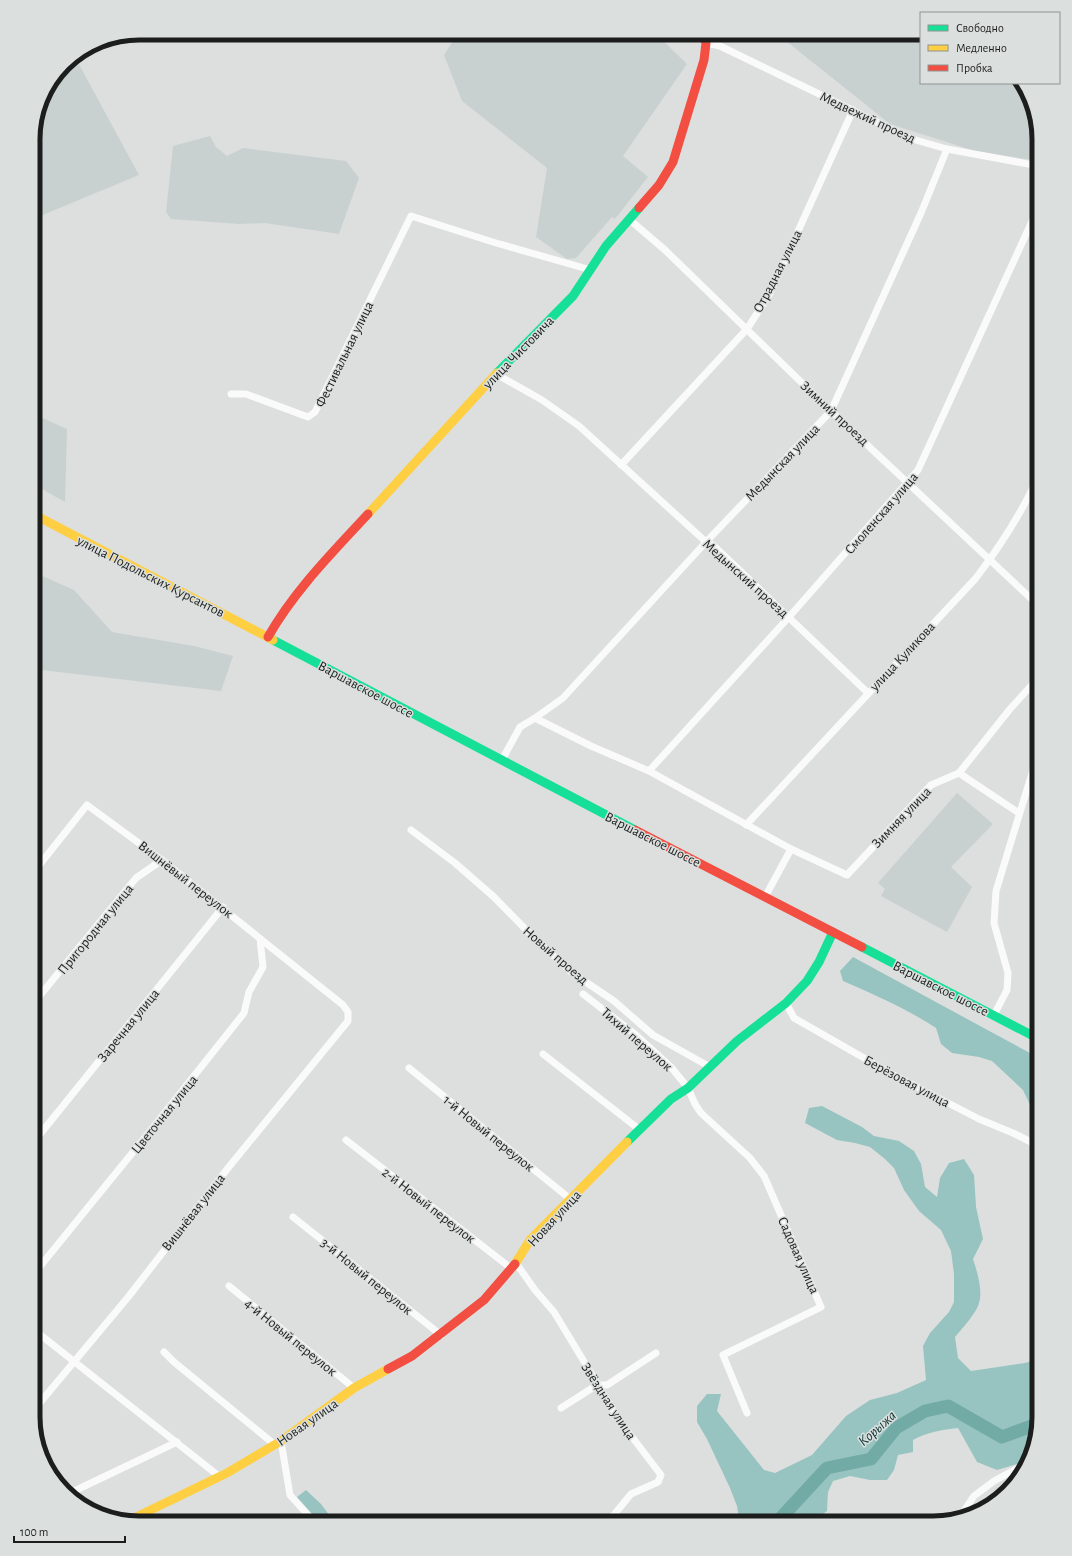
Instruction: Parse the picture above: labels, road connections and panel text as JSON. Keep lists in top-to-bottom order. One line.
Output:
{"streets":{"street":["Медвежий проезд","Отрадная улица","улица Чистовича","Фестивальная улица","Зимний проезд","Медынская улица","Смоленская улица","улица Подольских Курсантов","Медынский проезд","улица Куликова","Варшавское шоссе","Зимняя улица","Вишнёвый переулок","Пригородная улица","Новый проезд","Заречная улица","Тихий переулок","Берёзовая улица","Цветочная улица","1-й Новый переулок","2-й Новый переулок","Вишнёвая улица","Новая улица","Садовая улица","3-й Новый переулок","4-й Новый переулок","Звёздная улица"]},"crossings":[["Медвежий проезд","Отрадная улица"],["Медвежий проезд","улица Чистовича"],["Медвежий проезд","Медынская улица"],["Отрадная улица","Зимний проезд"],["Отрадная улица","Медынский проезд"],["улица Чистовича","Фестивальная улица"],["улица Чистовича","Зимний проезд"],["улица Чистовича","улица Подольских Курсантов"],["улица Чистовича","Медынский проезд"],["улица Чистовича","Варшавское шоссе"],["Зимний проезд","Медынская улица"],["Зимний проезд","Смоленская улица"],["Зимний проезд","улица Куликова"],["Медынская улица","Медынский проезд"],["Медынская улица","Варшавское шоссе"],["Смоленская улица","Медынский проезд"],["улица Подольских Курсантов","Варшавское шоссе"],["Медынский проезд","улица Куликова"],["Варшавское шоссе","Новая улица"],["Вишнёвый переулок","Пригородная улица"],["Вишнёвый переулок","Заречная улица"],["Вишнёвый переулок","Цветочная улица"],["Вишнёвый переулок","Вишнёвая улица"],["Новый проезд","Новая улица"],["Тихий переулок","Новая улица"],["Тихий переулок","Садовая улица"],["Берёзовая улица","Новая улица"],["1-й Новый переулок","Новая улица"],["2-й Новый переулок","Новая улица"],["2-й Новый переулок","Звёздная улица"],["Новая улица","Садовая улица"],["Новая улица","3-й Новый переулок"],["Новая улица","4-й Новый переулок"],["Новая улица","Звёздная улица"]],"water":["Корыжа"],"legend":["Свободно","Медленно","Пробка"],"scale_bar":"100 m"}
